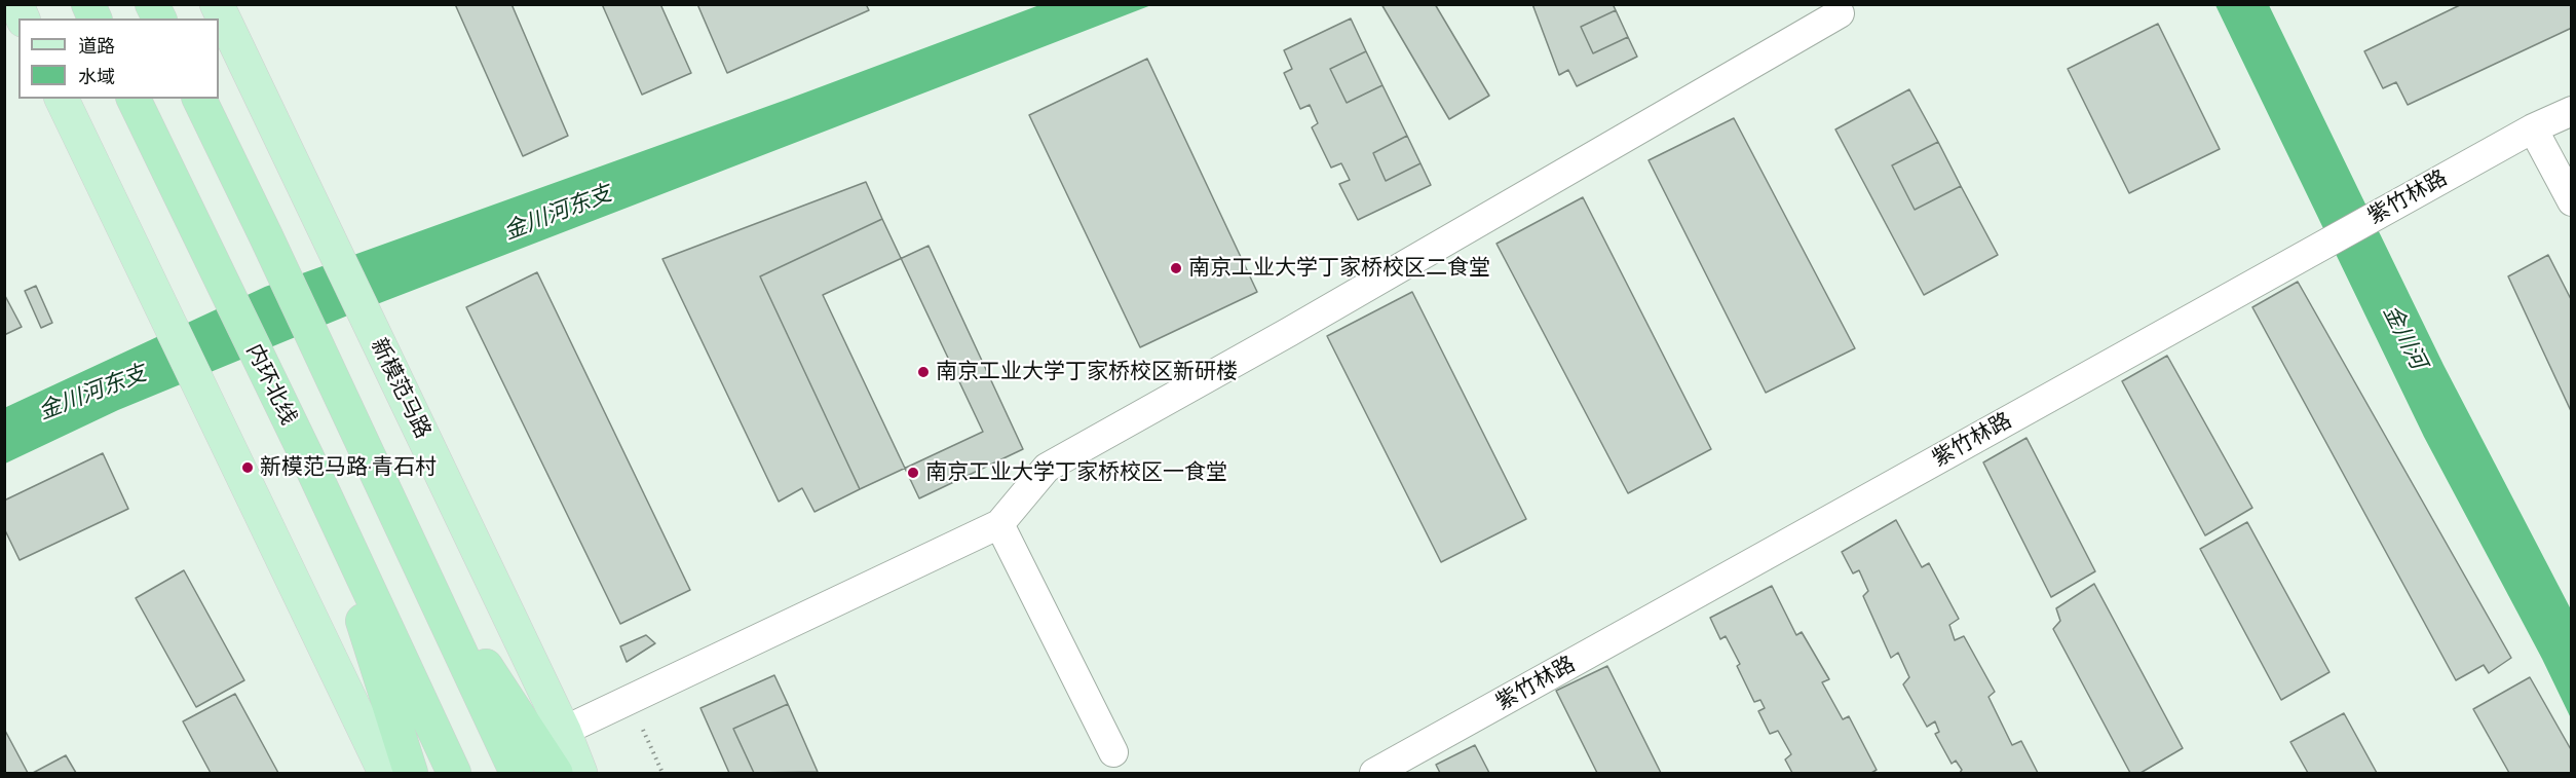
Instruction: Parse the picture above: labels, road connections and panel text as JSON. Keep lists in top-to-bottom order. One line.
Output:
{"streets":{"highway":["内环北线"],"main road":["新模范马路"],"street":["紫竹林路"]},"water":["金川河东支","金川河"],"places":["南京工业大学丁家桥校区二食堂","南京工业大学丁家桥校区新研楼","新模范马路·青石村","南京工业大学丁家桥校区一食堂"],"legend":["道路","水域"]}
